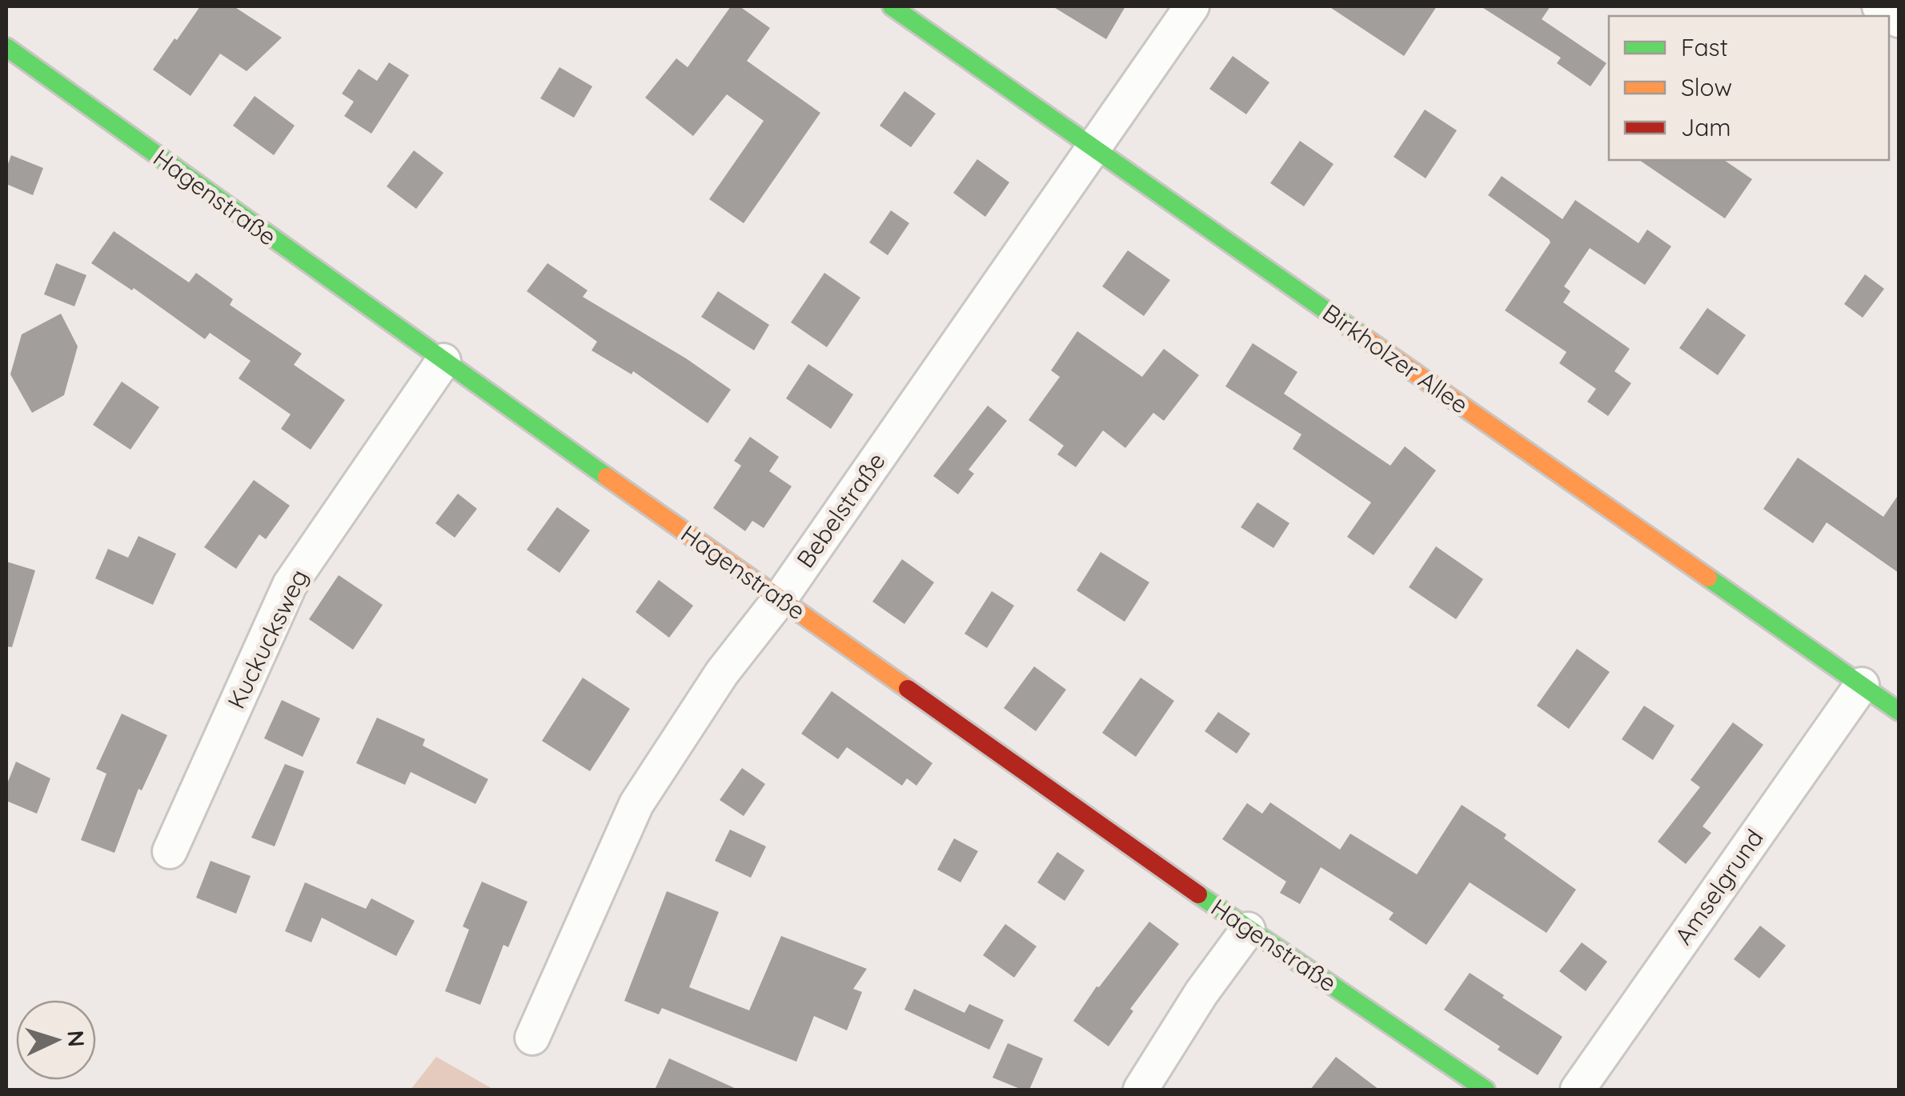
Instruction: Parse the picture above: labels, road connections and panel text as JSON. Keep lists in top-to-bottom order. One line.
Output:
{"streets":{"street":["Hagenstraße","Birkholzer Allee","Bebelstraße","Kuckucksweg","Amselgrund"]},"crossings":[["Hagenstraße","Bebelstraße"],["Hagenstraße","Kuckucksweg"],["Birkholzer Allee","Bebelstraße"],["Birkholzer Allee","Amselgrund"]],"legend":["Fast","Slow","Jam"],"north":"right"}
